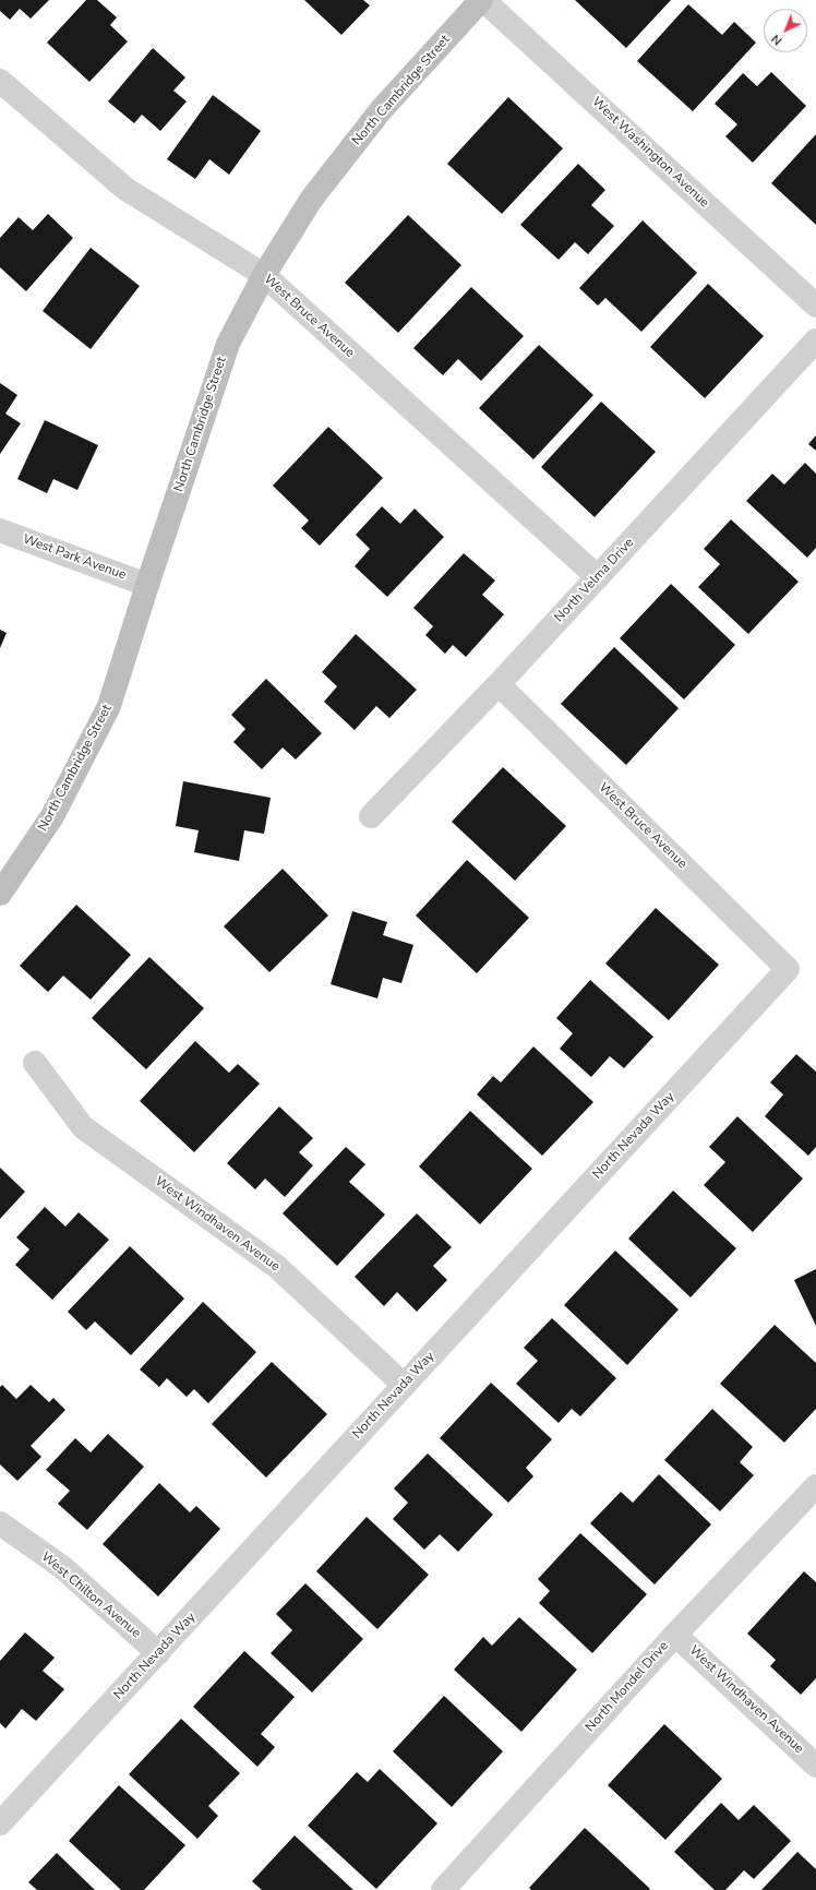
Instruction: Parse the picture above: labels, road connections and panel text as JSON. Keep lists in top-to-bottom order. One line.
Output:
{"streets":{"street":["North Cambridge Street","West Washington Avenue","West Bruce Avenue","West Park Avenue","North Velma Drive","North Nevada Way","West Windhaven Avenue","West Chilton Avenue","North Mondel Drive"]},"crossings":[["North Cambridge Street","West Washington Avenue"],["North Cambridge Street","West Bruce Avenue"],["North Cambridge Street","West Park Avenue"],["West Bruce Avenue","North Velma Drive"],["West Bruce Avenue","North Nevada Way"],["North Nevada Way","West Windhaven Avenue"],["North Nevada Way","West Chilton Avenue"],["West Windhaven Avenue","North Mondel Drive"]],"north":"bottom left"}
